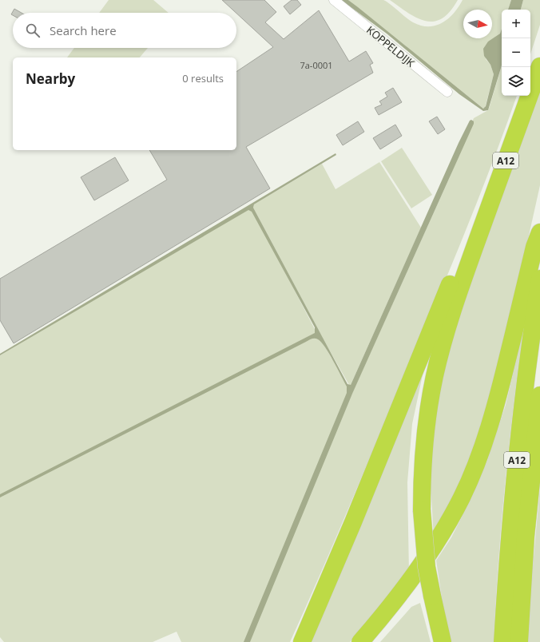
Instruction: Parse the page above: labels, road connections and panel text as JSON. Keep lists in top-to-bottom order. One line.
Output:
{"streets":{"highway":["A12"],"street":["KOPPELDIJK"]},"house_numbers":["7a-0001"],"north":"right","page":{"map_buttons":["+","−"],"search":"Search here","heading":["Nearby","0 results"]}}
